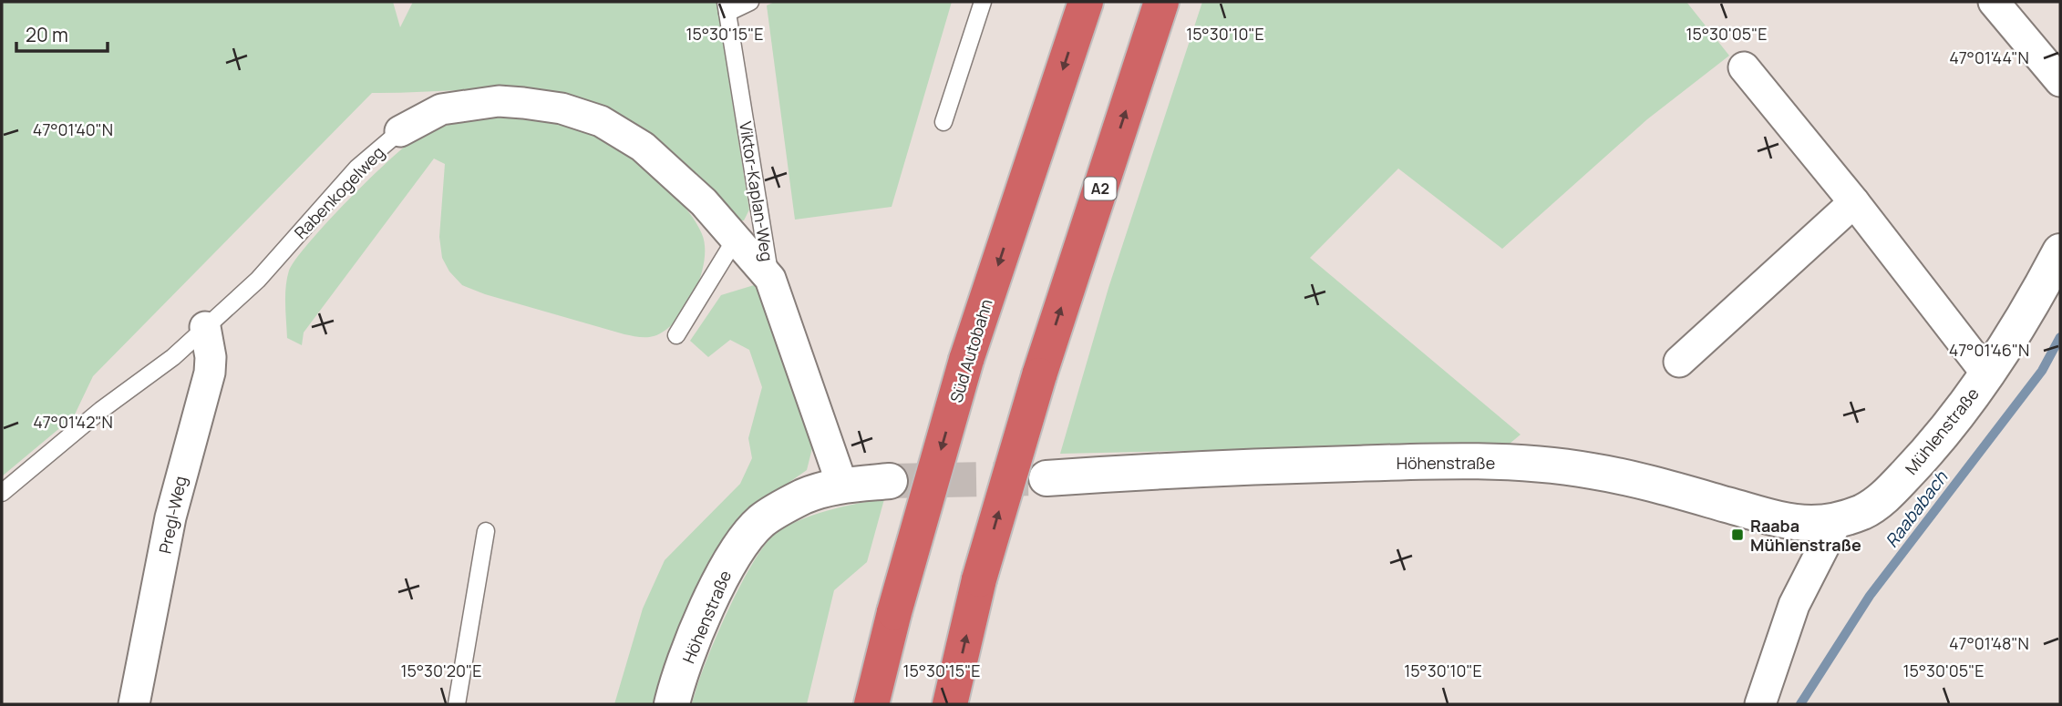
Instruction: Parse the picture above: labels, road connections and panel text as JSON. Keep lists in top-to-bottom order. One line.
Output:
{"streets":{"highway":["A2","Süd Autobahn"],"street":["Viktor-Kaplan-Weg","Rabenkogelweg","Mühlenstraße","Höhenstraße","Pregl-Weg"]},"crossings":[["Viktor-Kaplan-Weg","Rabenkogelweg"],["Viktor-Kaplan-Weg","Höhenstraße"],["Rabenkogelweg","Pregl-Weg"],["Mühlenstraße","Höhenstraße"]],"water":["Raababach"],"places":{"transit":["Raaba Mühlenstraße"]},"scale_bar":"20 m","coordinates":["15°30'15\"E","15°30'10\"E","15°30'05\"E","47°01'44\"N","47°01'40\"N","47°01'46\"N","47°01'42\"N","47°01'48\"N","15°30'20\"E"]}
